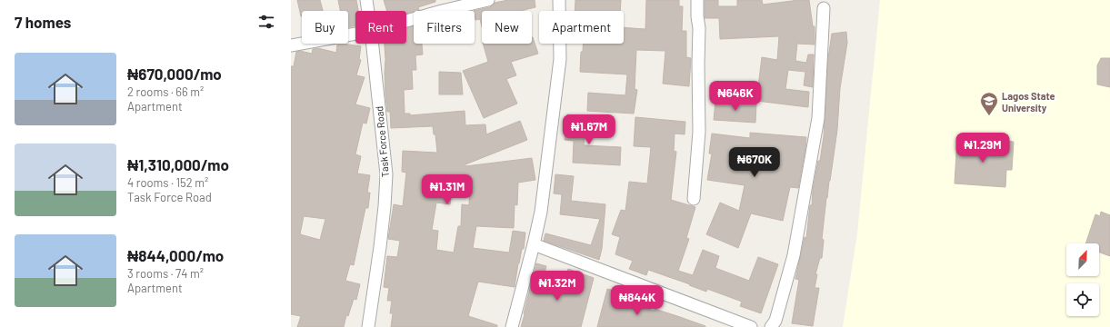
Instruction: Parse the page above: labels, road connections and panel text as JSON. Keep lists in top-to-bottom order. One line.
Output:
{"streets":{"street":["Task Force Road"]},"places":{"school or university":["Lagos State University"]},"north":"top right","page":{"heading":"7 homes","chip":["Buy","Rent","Filters","New","Apartment"],"list":[{"name":"₦670,000/mo","note":"2 rooms · 66 m² · Apartment"},{"name":"₦1,310,000/mo","note":"4 rooms · 152 m² · Task Force Road"},{"name":"₦844,000/mo","note":"3 rooms · 74 m² · Apartment"}],"price":["₦646K","₦1.67M","₦1.29M","₦670K","₦1.31M","₦1.32M","₦844K"]}}
